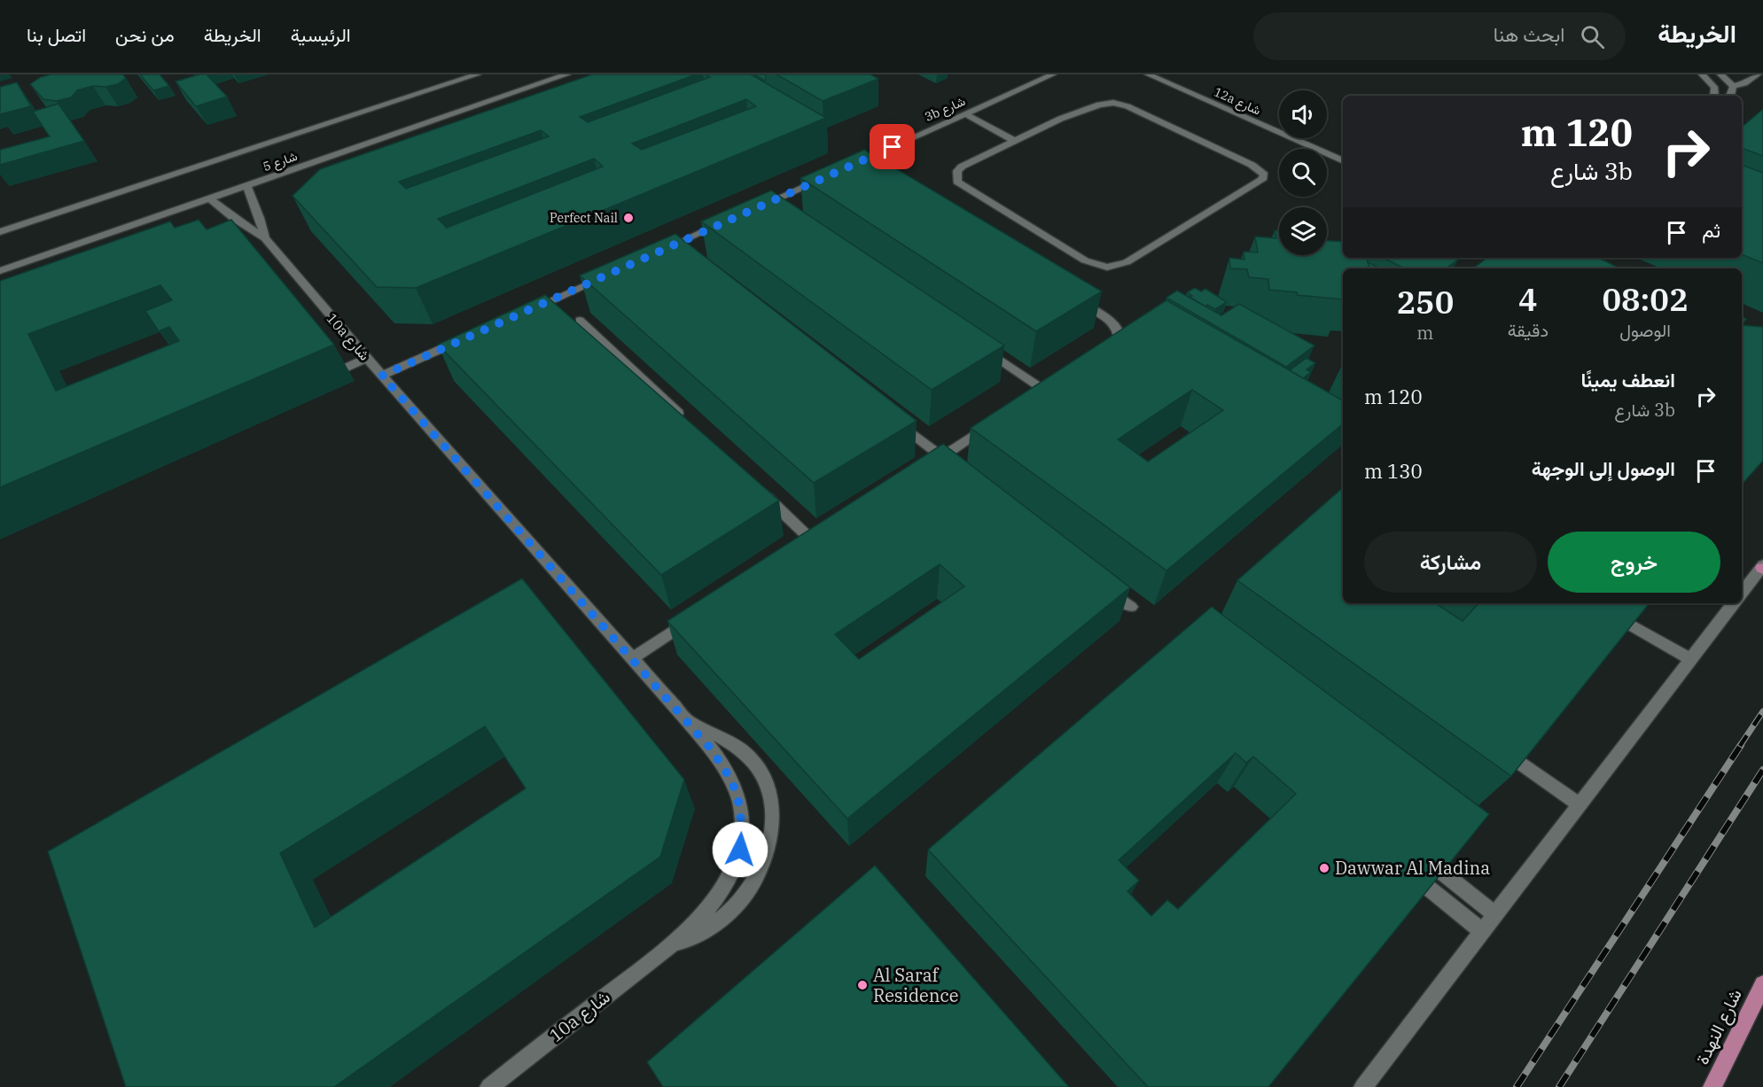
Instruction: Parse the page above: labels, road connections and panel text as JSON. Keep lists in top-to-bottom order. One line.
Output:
{"streets":{"main road":["شارع النهدة"],"street":["12a شارع","3b شارع","شارع 5","10a شارع"]},"crossings":[["شارع 5","10a شارع"]],"places":["Perfect Nail","Dawwar Al Madina","Al Saraf Residence"],"page":{"header":"الخريطة","search":"ابحث هنا","nav":["الرئيسية","الخريطة","من نحن","اتصل بنا"],"turn":["120 m","3b شارع"],"then":"ثم","eta":["08:02","الوصول","4","دقيقة","250","m"],"list":[{"name":"انعطف يمينًا","note":"3b شارع","value":"120 m"},{"name":"الوصول إلى الوجهة","value":"130 m"}],"buttons":["خروج","مشاركة"]}}
